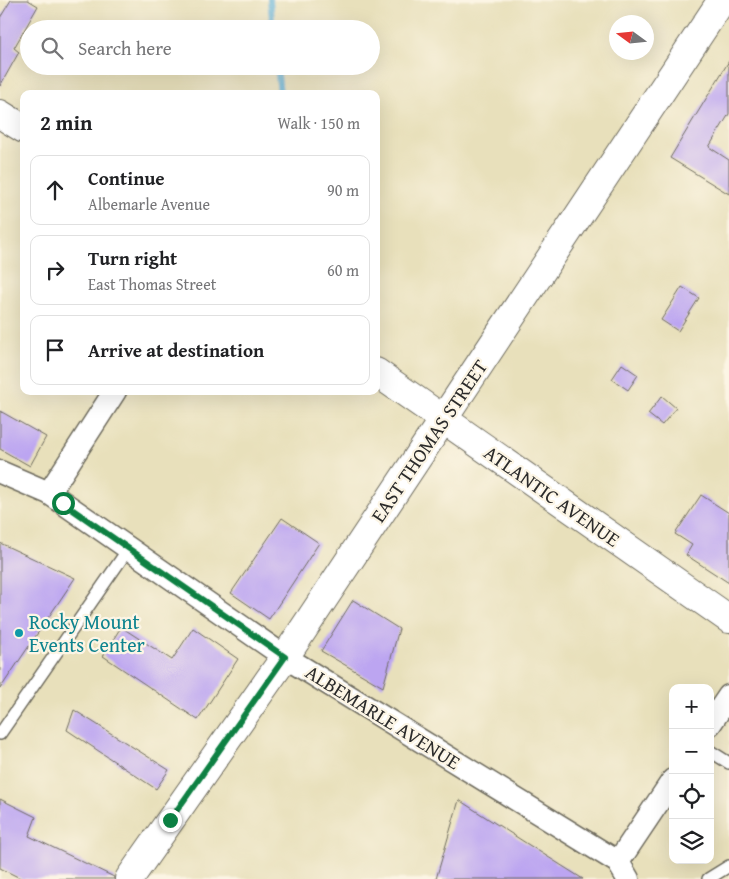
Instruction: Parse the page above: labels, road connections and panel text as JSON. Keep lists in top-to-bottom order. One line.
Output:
{"streets":{"main road":["EAST THOMAS STREET","ATLANTIC AVENUE"],"street":["ALBEMARLE AVENUE"]},"crossings":[["EAST THOMAS STREET","ATLANTIC AVENUE"],["EAST THOMAS STREET","ALBEMARLE AVENUE"]],"places":["Rocky Mount Events Center"],"north":"left","page":{"search":"Search here","heading":["2 min","Walk · 150 m"],"list":[["Continue","Albemarle Avenue","90 m"],["Turn right","East Thomas Street","60 m"],"Arrive at destination"],"map_buttons":["+","−"]}}
